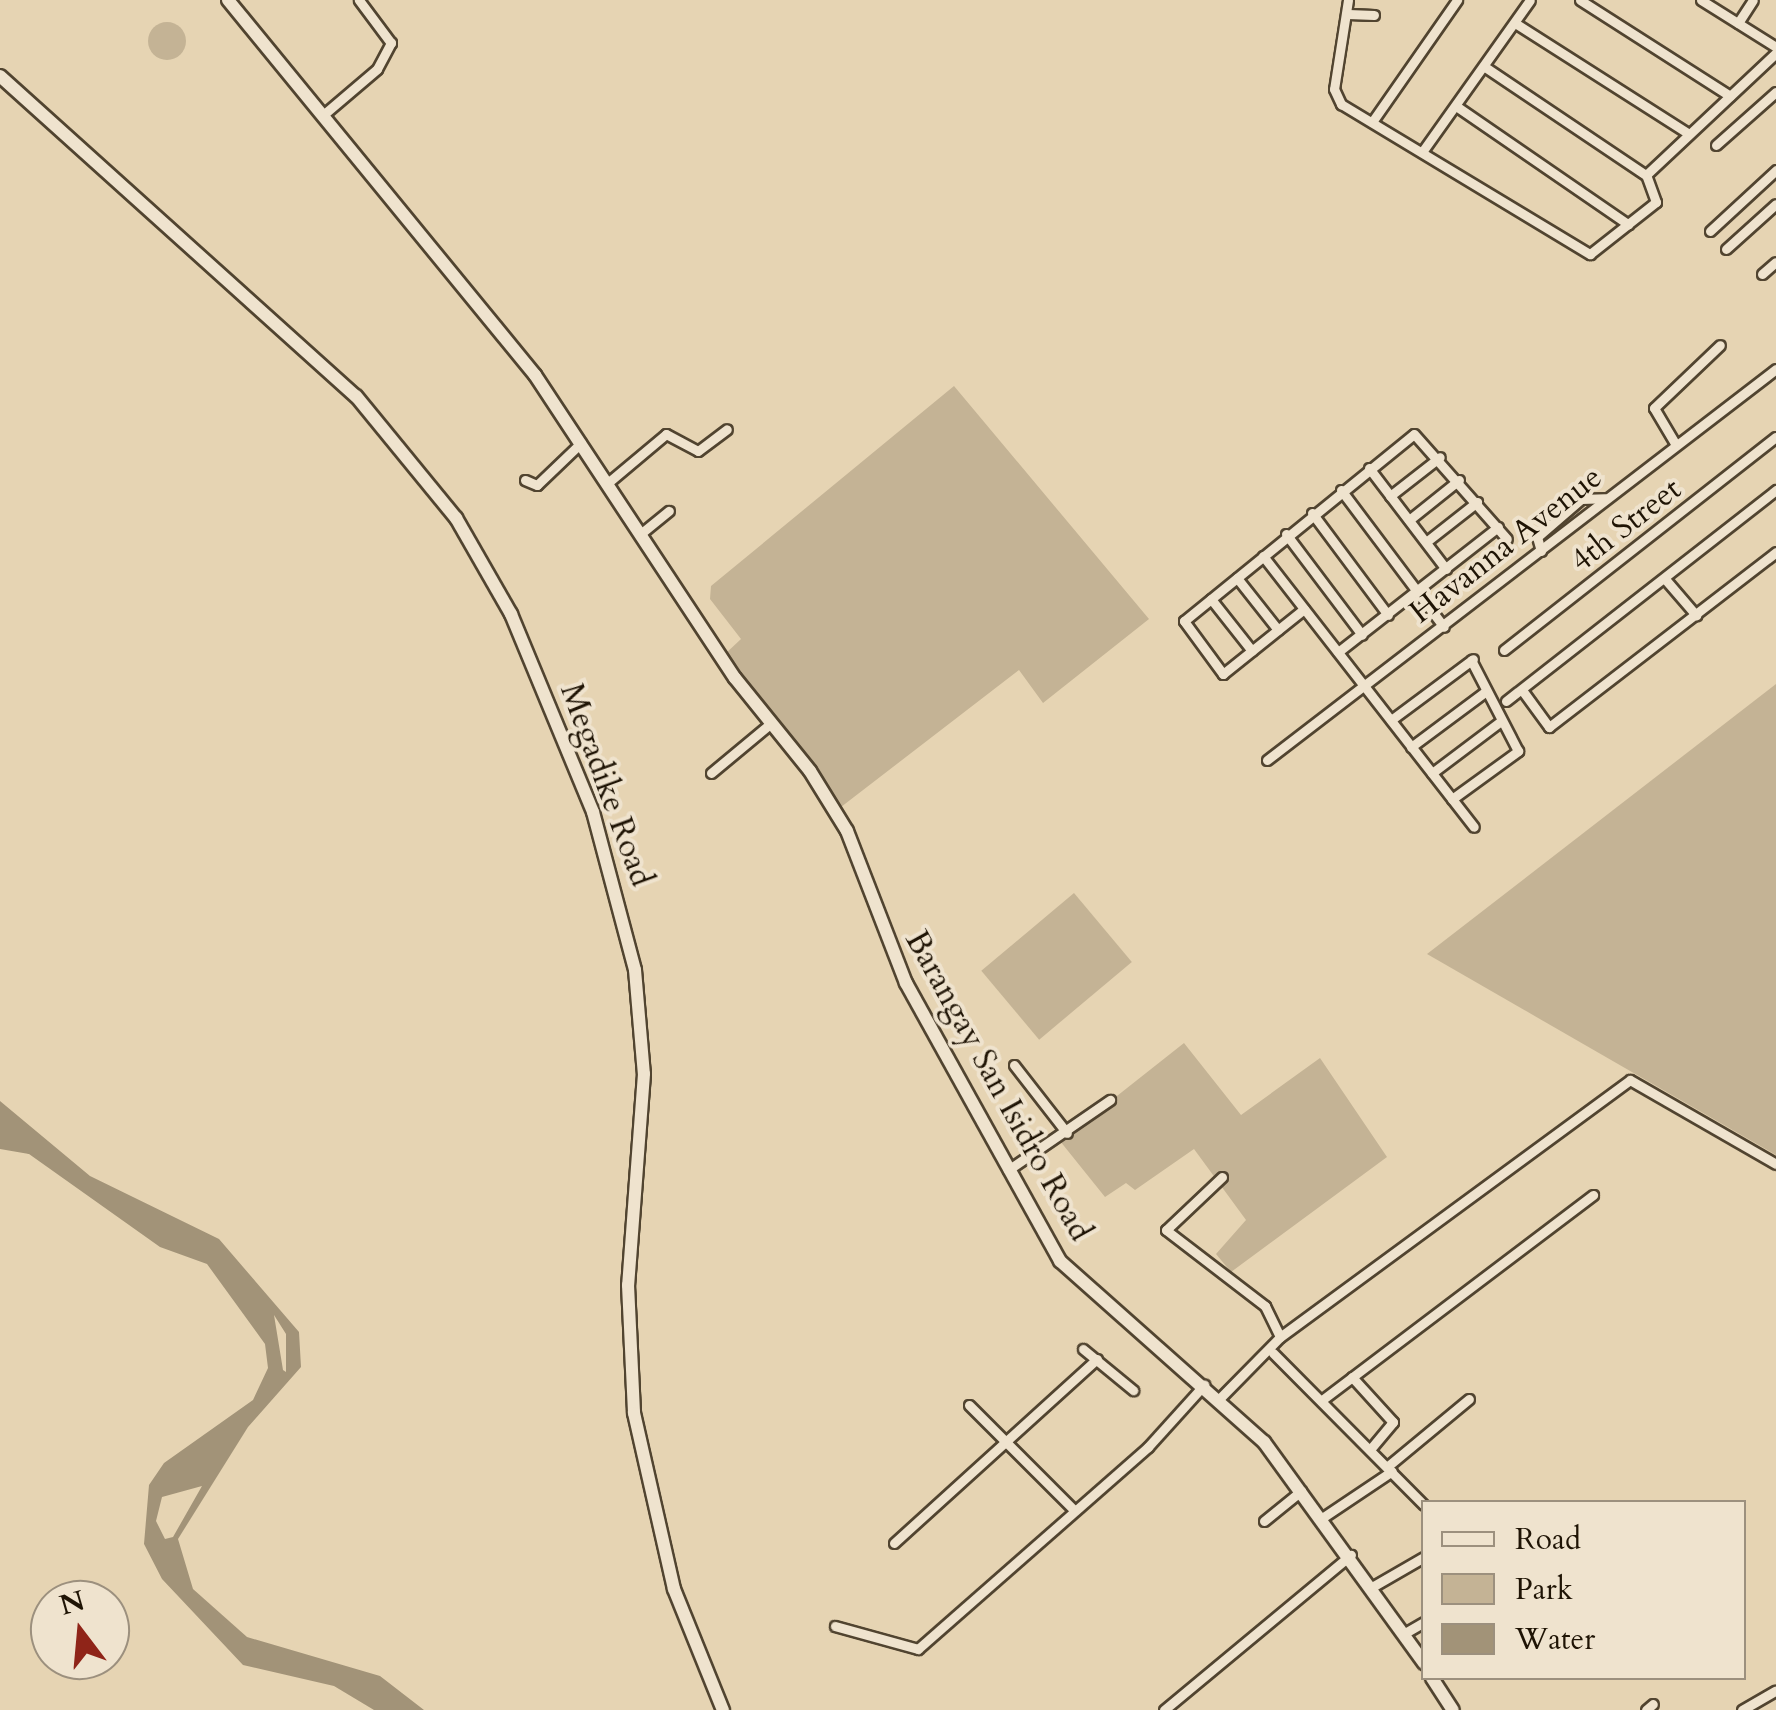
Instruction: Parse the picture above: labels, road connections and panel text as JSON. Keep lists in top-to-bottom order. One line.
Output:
{"streets":{"street":["4th Street","Havanna Avenue","Megadike Road","Barangay San Isidro Road"]},"legend":["Road","Park","Water"],"north":"top"}
